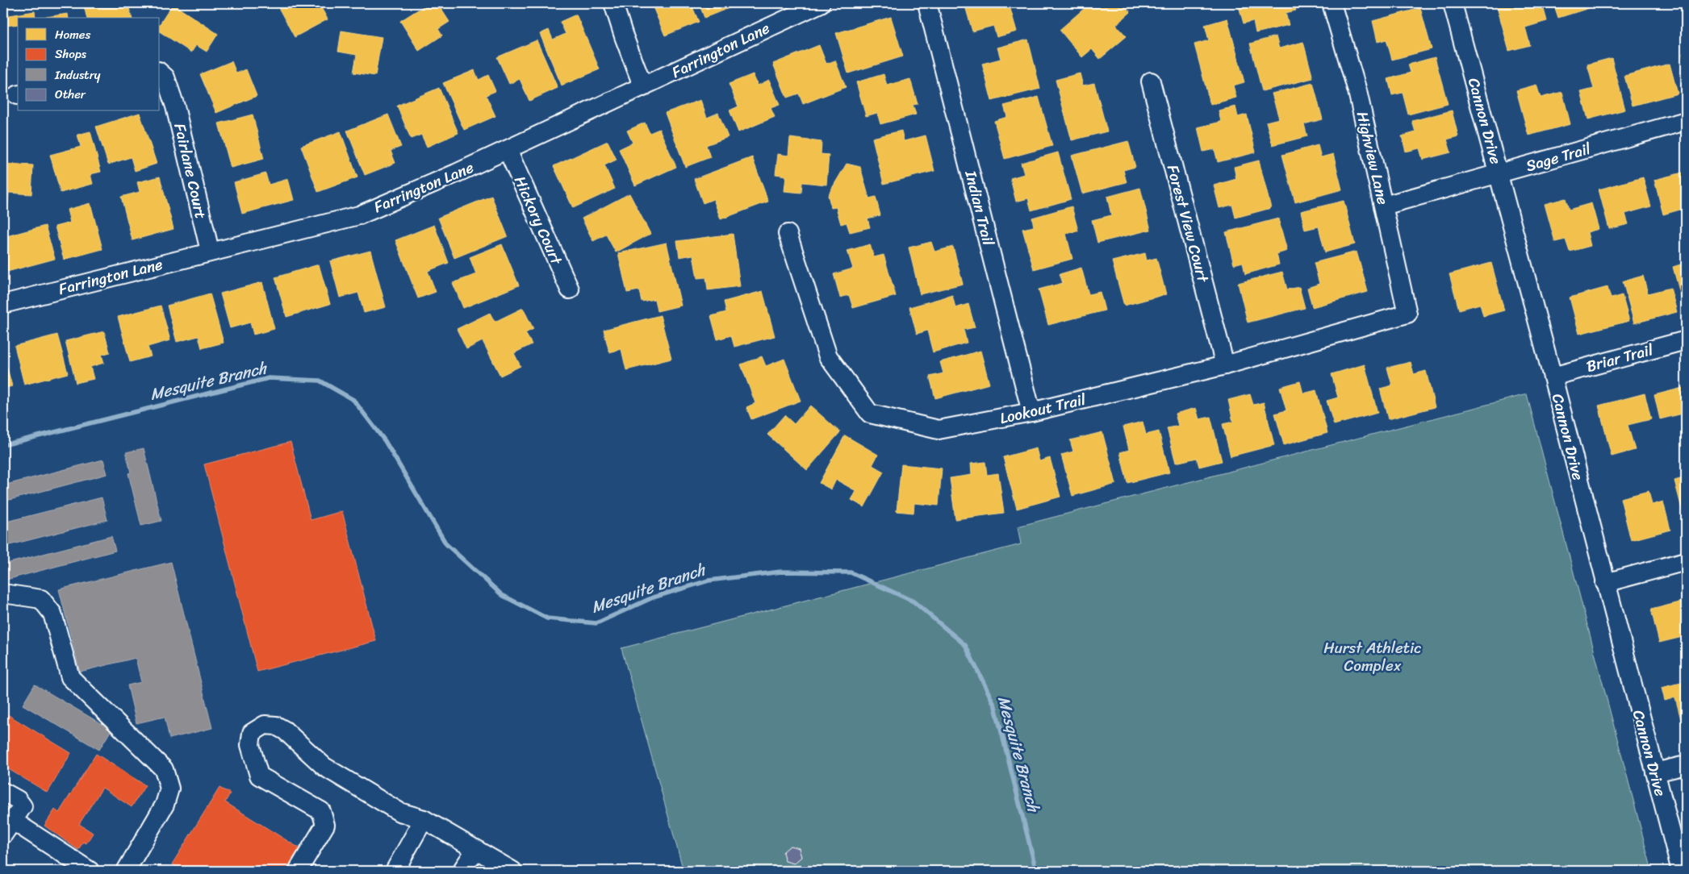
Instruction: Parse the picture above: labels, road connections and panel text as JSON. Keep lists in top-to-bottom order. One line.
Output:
{"streets":{"street":["Farrington Lane","Cannon Drive","Sage Trail","Highview Lane","Fairlane Court","Indian Trail","Hickory Court","Forest View Court","Briar Trail","Lookout Trail"]},"crossings":[["Farrington Lane","Fairlane Court"],["Farrington Lane","Hickory Court"],["Cannon Drive","Sage Trail"],["Cannon Drive","Briar Trail"],["Sage Trail","Highview Lane"],["Highview Lane","Lookout Trail"],["Indian Trail","Lookout Trail"],["Forest View Court","Lookout Trail"]],"water":["Mesquite Branch"],"parks":["Hurst Athletic Complex"],"legend":["Homes","Shops","Industry","Other"]}
